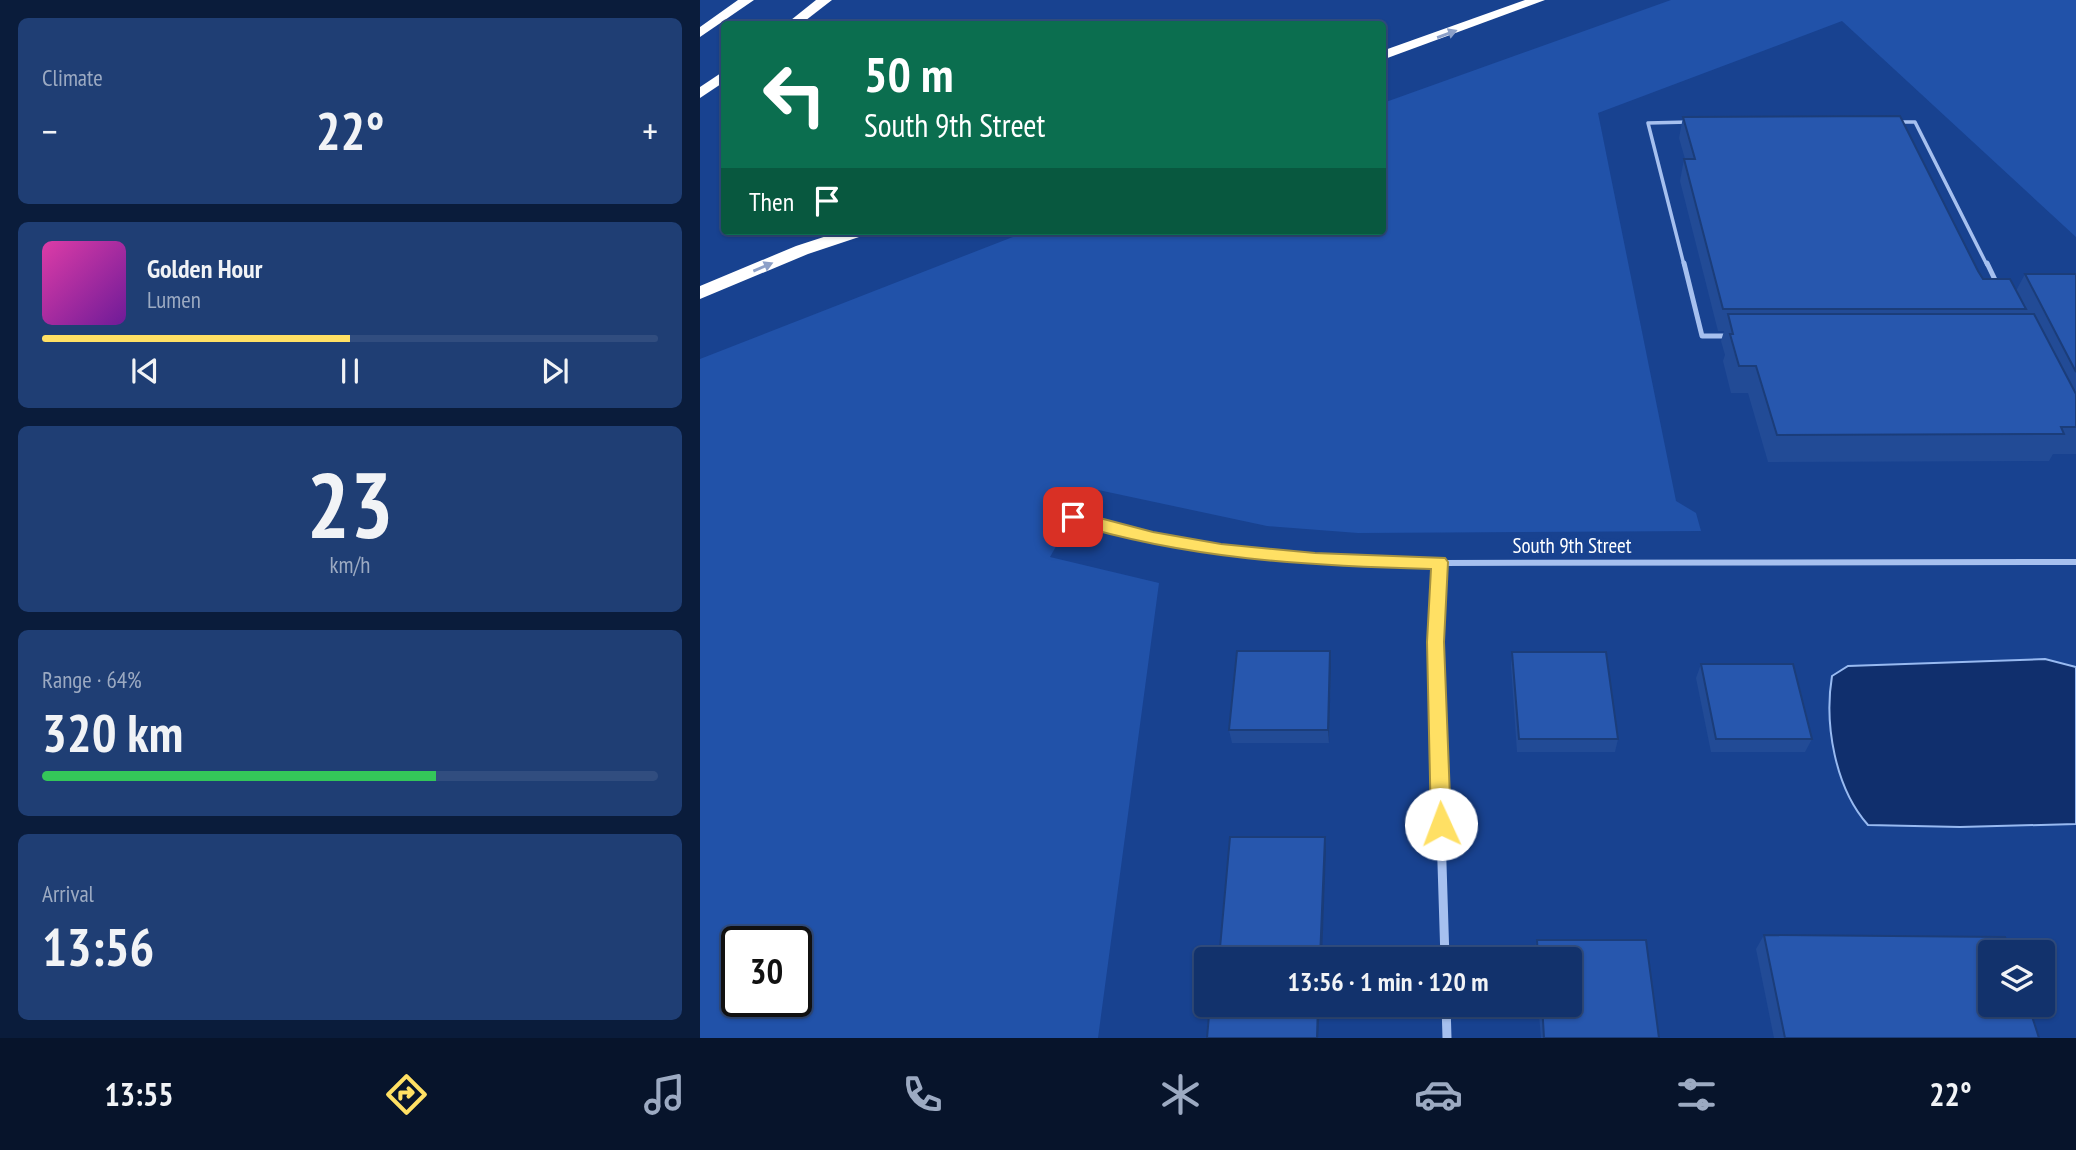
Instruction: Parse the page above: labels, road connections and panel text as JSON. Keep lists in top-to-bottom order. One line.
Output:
{"streets":{"street":["South 9th Street"]},"page":{"tile":["Climate",["23","km/h"],["Range · 64%","320 km"],["Arrival","13:56"]],"turn":["50 m","South 9th Street"],"heat":["−","22°","+"],"then":"Then","song":["Golden Hour","Lumen"],"limit":"30","trip":"13:56 · 1 min · 120 m","tabs":["13:55","22°"]}}
